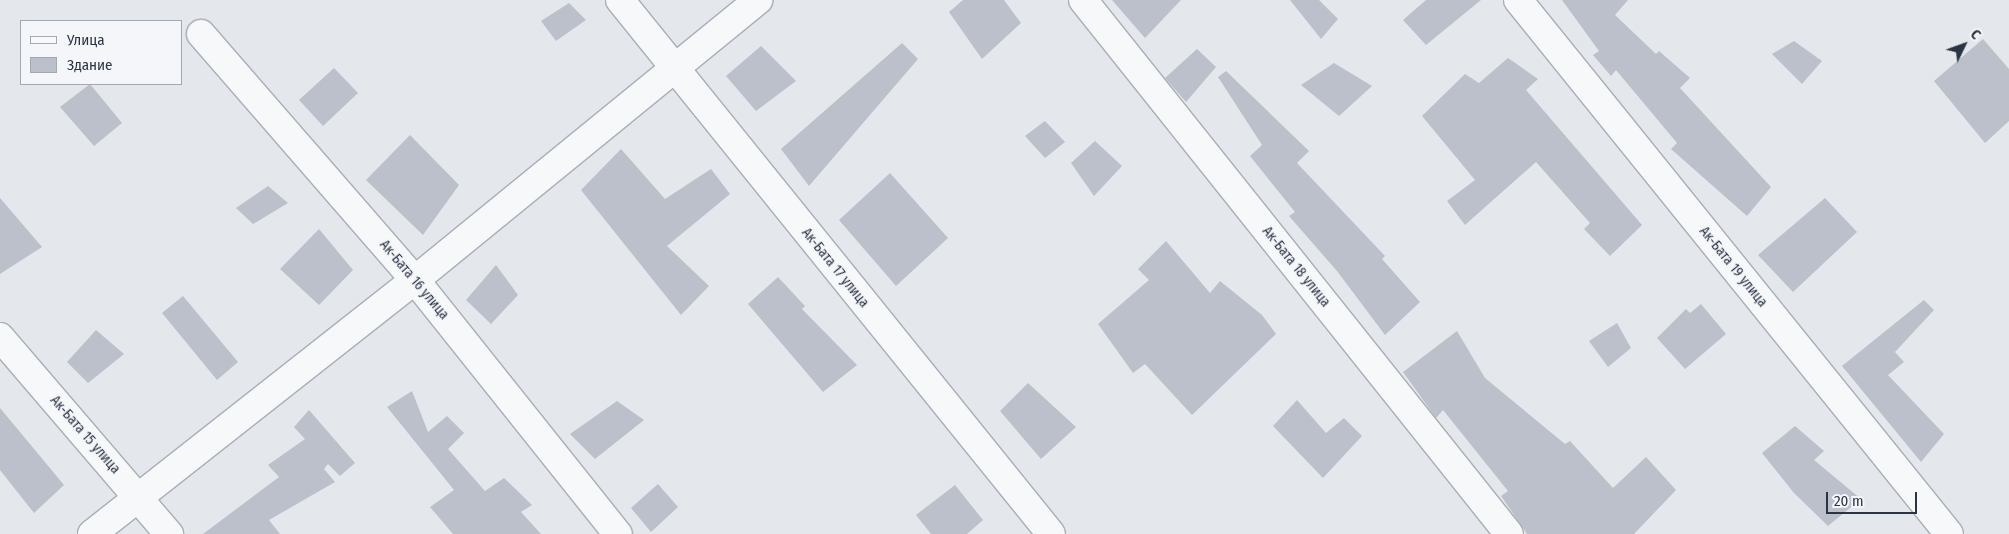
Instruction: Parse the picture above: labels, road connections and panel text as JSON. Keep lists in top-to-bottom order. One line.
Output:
{"streets":{"street":["Ак-Бата 18 улица","Ак-Бата 19 улица","Ак-Бата 17 улица","Ак-Бата 16 улица","Ак-Бата 15 улица"]},"legend":["Улица","Здание"],"scale_bar":"20 m","north":"top right"}
